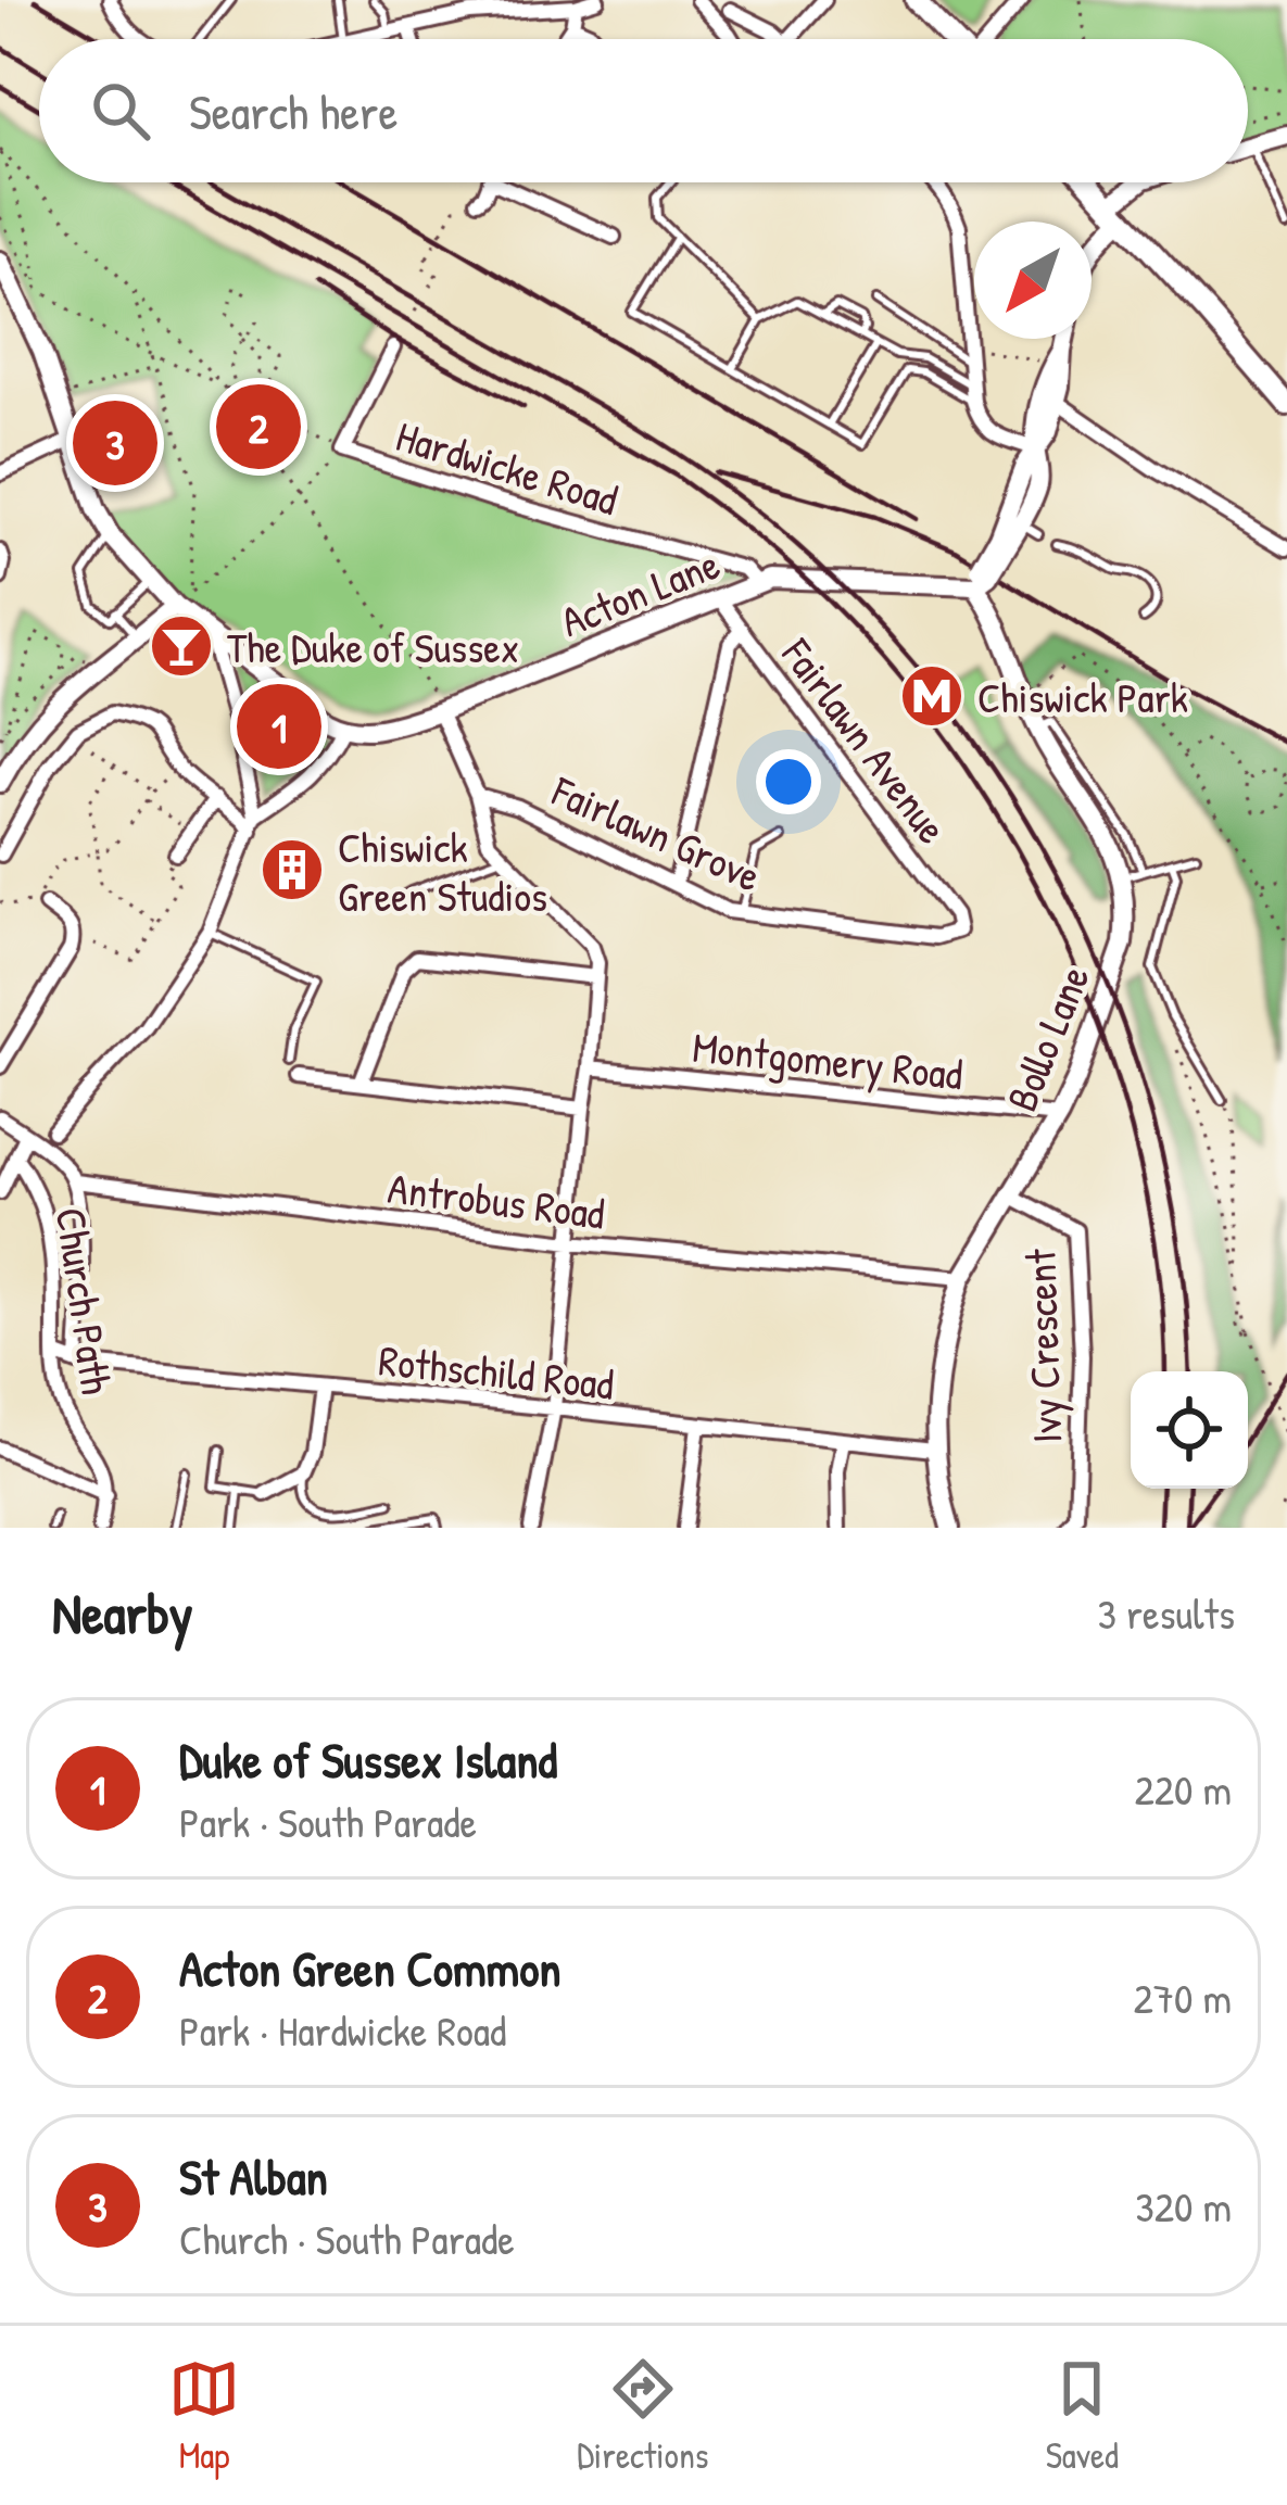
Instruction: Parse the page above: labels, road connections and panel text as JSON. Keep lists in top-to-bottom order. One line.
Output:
{"streets":{"main road":["Acton Lane","Bollo Lane"],"street":["Hardwicke Road","Fairlawn Avenue","Fairlawn Grove","Montgomery Road","Antrobus Road","Church Path","Ivy Crescent","Rothschild Road"]},"crossings":[["Hardwicke Road","Acton Lane"],["Acton Lane","Fairlawn Avenue"],["Acton Lane","Bollo Lane"],["Fairlawn Avenue","Fairlawn Grove"],["Bollo Lane","Montgomery Road"],["Bollo Lane","Antrobus Road"],["Bollo Lane","Ivy Crescent"],["Bollo Lane","Rothschild Road"],["Church Path","Rothschild Road"]],"places":{"bar":["The Duke of Sussex"],"metro station":["Chiswick Park"],"building":["Chiswick Green Studios"]},"north":"bottom left","page":{"search":"Search here","pins":["2","3","1"],"heading":["Nearby","3 results"],"list":[{"mark":"1","name":"Duke of Sussex Island","note":"Park · South Parade","value":"220 m"},{"mark":"2","name":"Acton Green Common","note":"Park · Hardwicke Road","value":"270 m"},{"mark":"3","name":"St Alban","note":"Church · South Parade","value":"320 m"}],"nav":["Map","Directions","Saved"]}}
